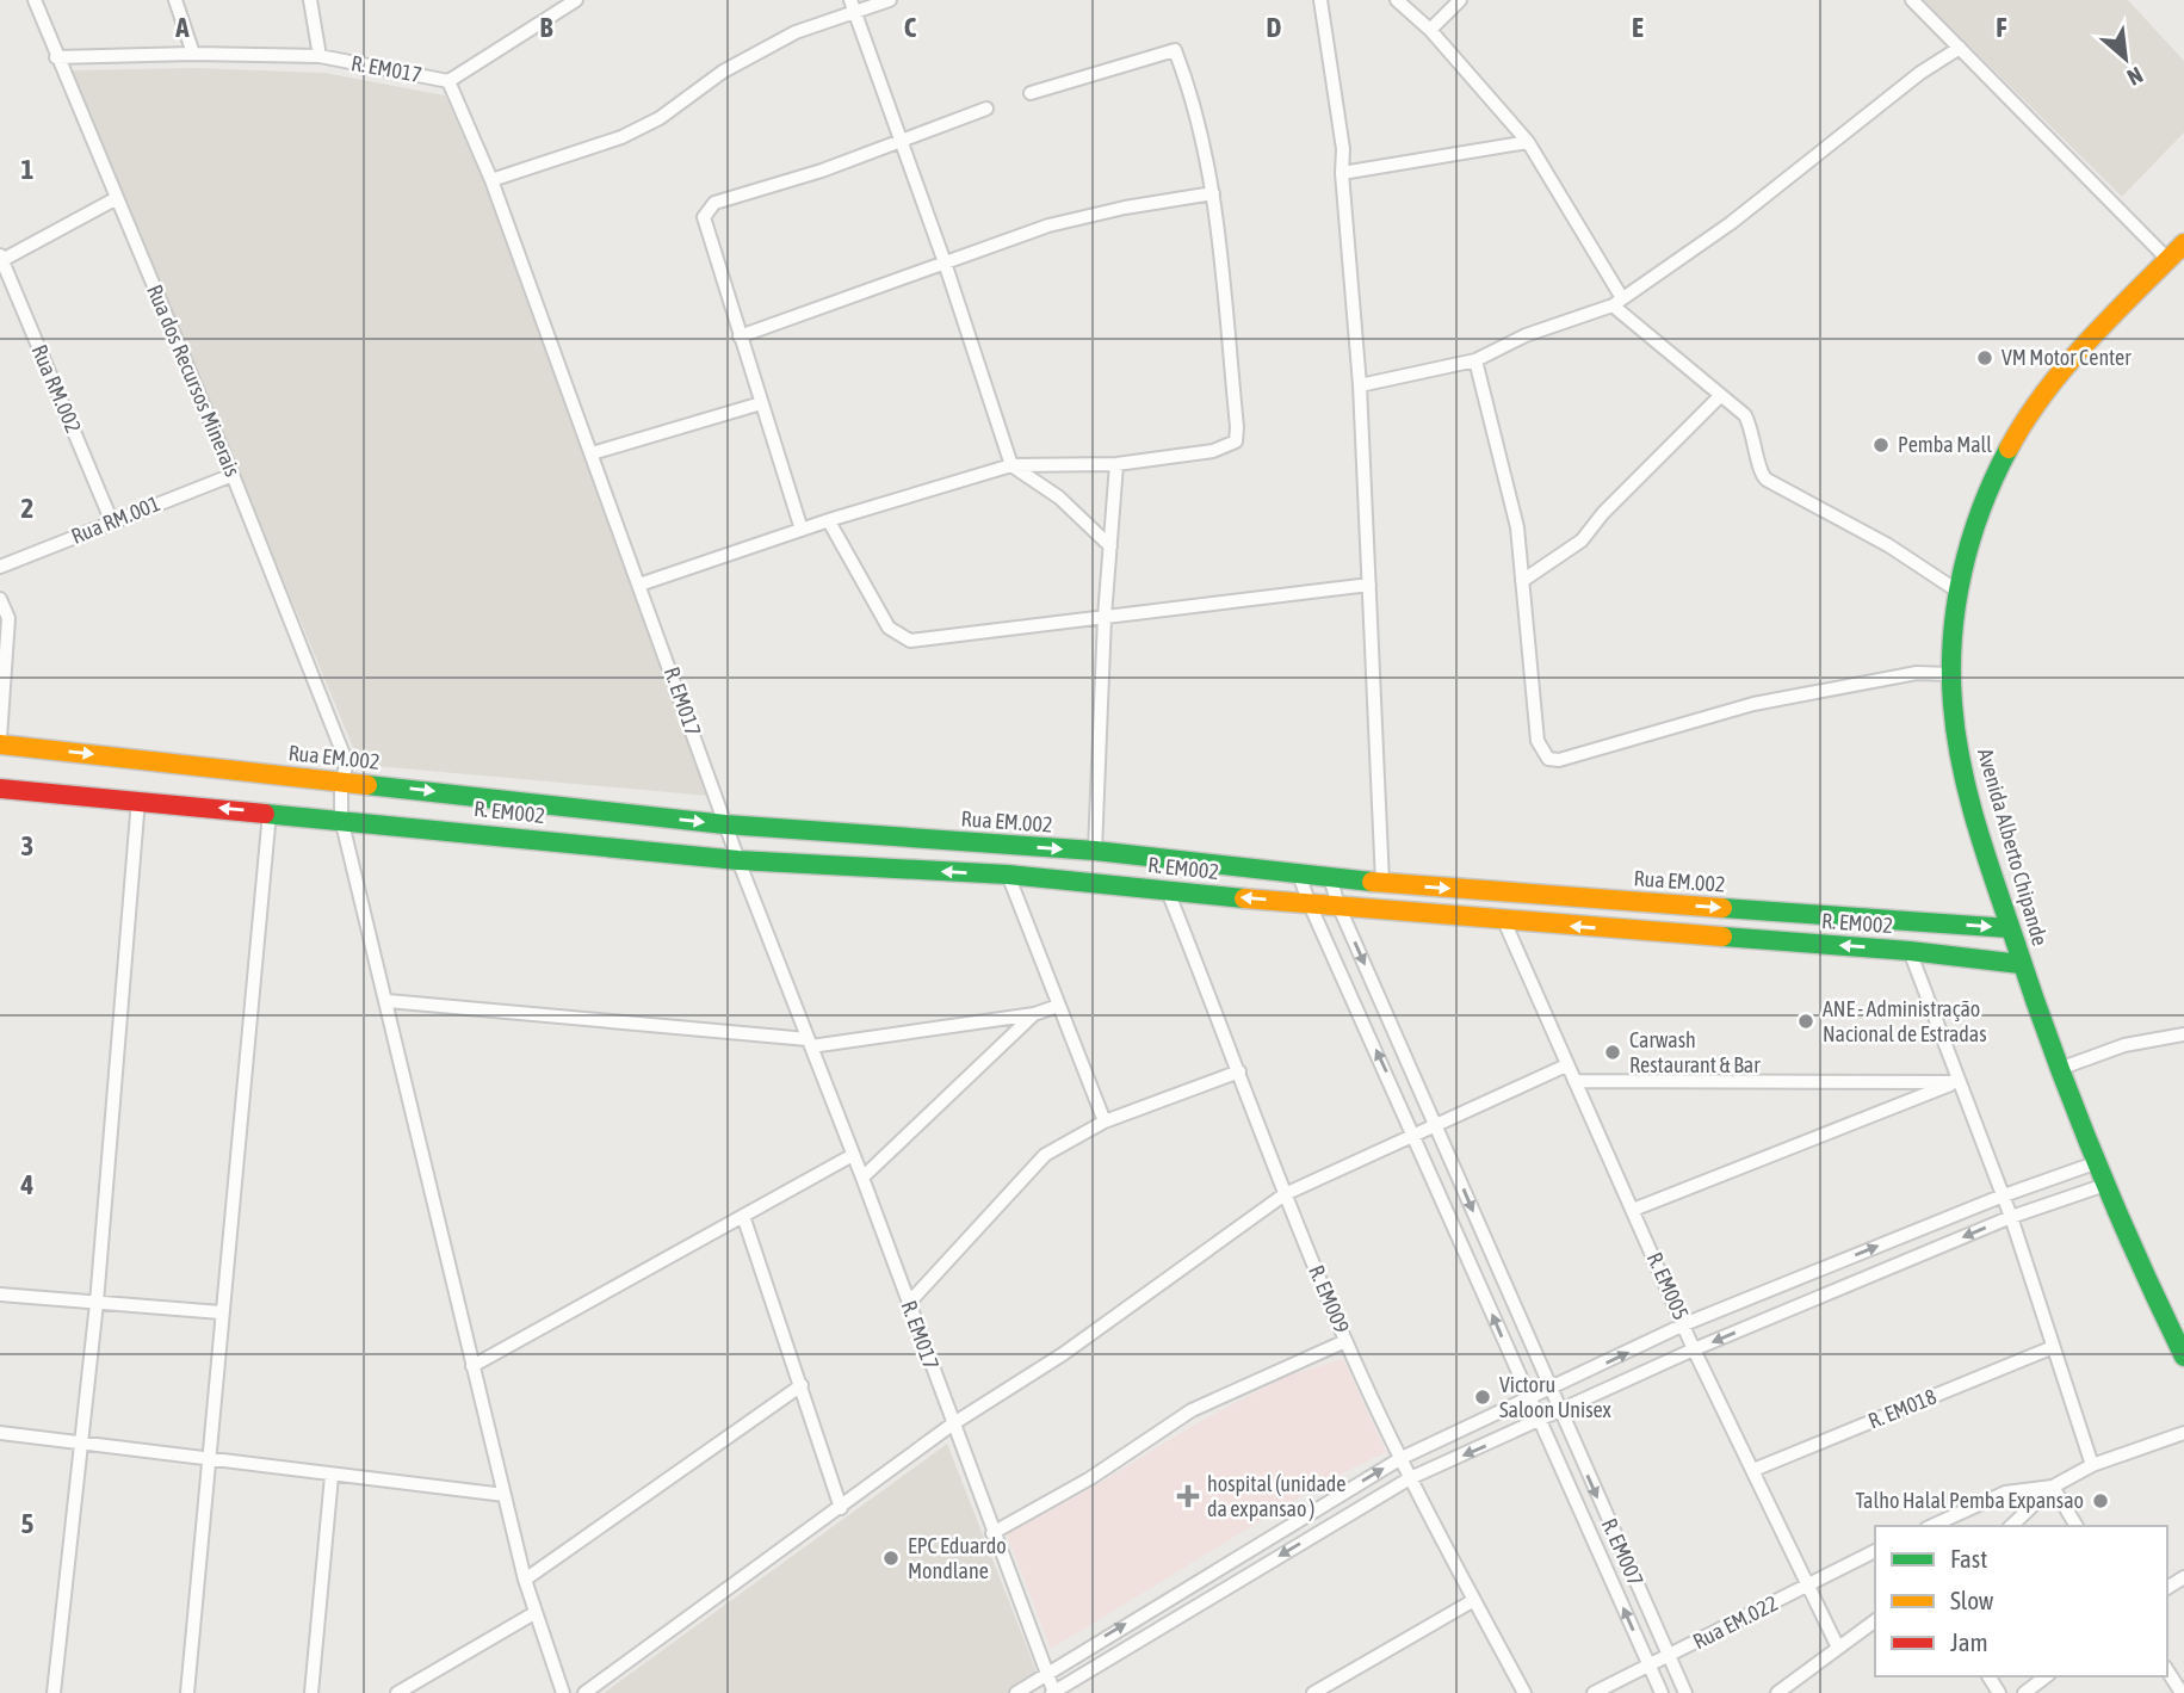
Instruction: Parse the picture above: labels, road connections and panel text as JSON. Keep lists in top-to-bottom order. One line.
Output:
{"streets":{"street":["R. EM017","Rua dos Recursos Minerais","Rua RM.002","Rua RM.001","Rua EM.002","R. EM002","Avenida Alberto Chipande","R. EM005","R. EM009","R. EM018","R. EM007","Rua EM.022"]},"crossings":[["R. EM017","Rua dos Recursos Minerais"],["R. EM017","Rua EM.002"],["R. EM017","R. EM002"],["Rua dos Recursos Minerais","Rua RM.001"],["Rua dos Recursos Minerais","Rua EM.002"],["Rua RM.002","Rua RM.001"],["Rua EM.002","Avenida Alberto Chipande"],["Rua EM.002","R. EM007"],["R. EM002","Avenida Alberto Chipande"],["R. EM002","R. EM005"],["R. EM002","R. EM009"],["R. EM002","R. EM007"],["R. EM005","R. EM018"],["R. EM005","Rua EM.022"],["R. EM007","Rua EM.022"]],"places":{"other":["VM Motor Center","Pemba Mall","ANE - Administração Nacional de Estradas","Carwash Restaurant & Bar","Victoru Saloon Unisex","Talho Halal Pemba Expansao","EPC Eduardo Mondlane"],"health":["hospital (unidade da expansao )"]},"legend":["Fast","Slow","Jam"],"north":"bottom right","grid":{"columns":["A","B","C","D","E","F"],"rows":["1","2","3","4","5"]}}
